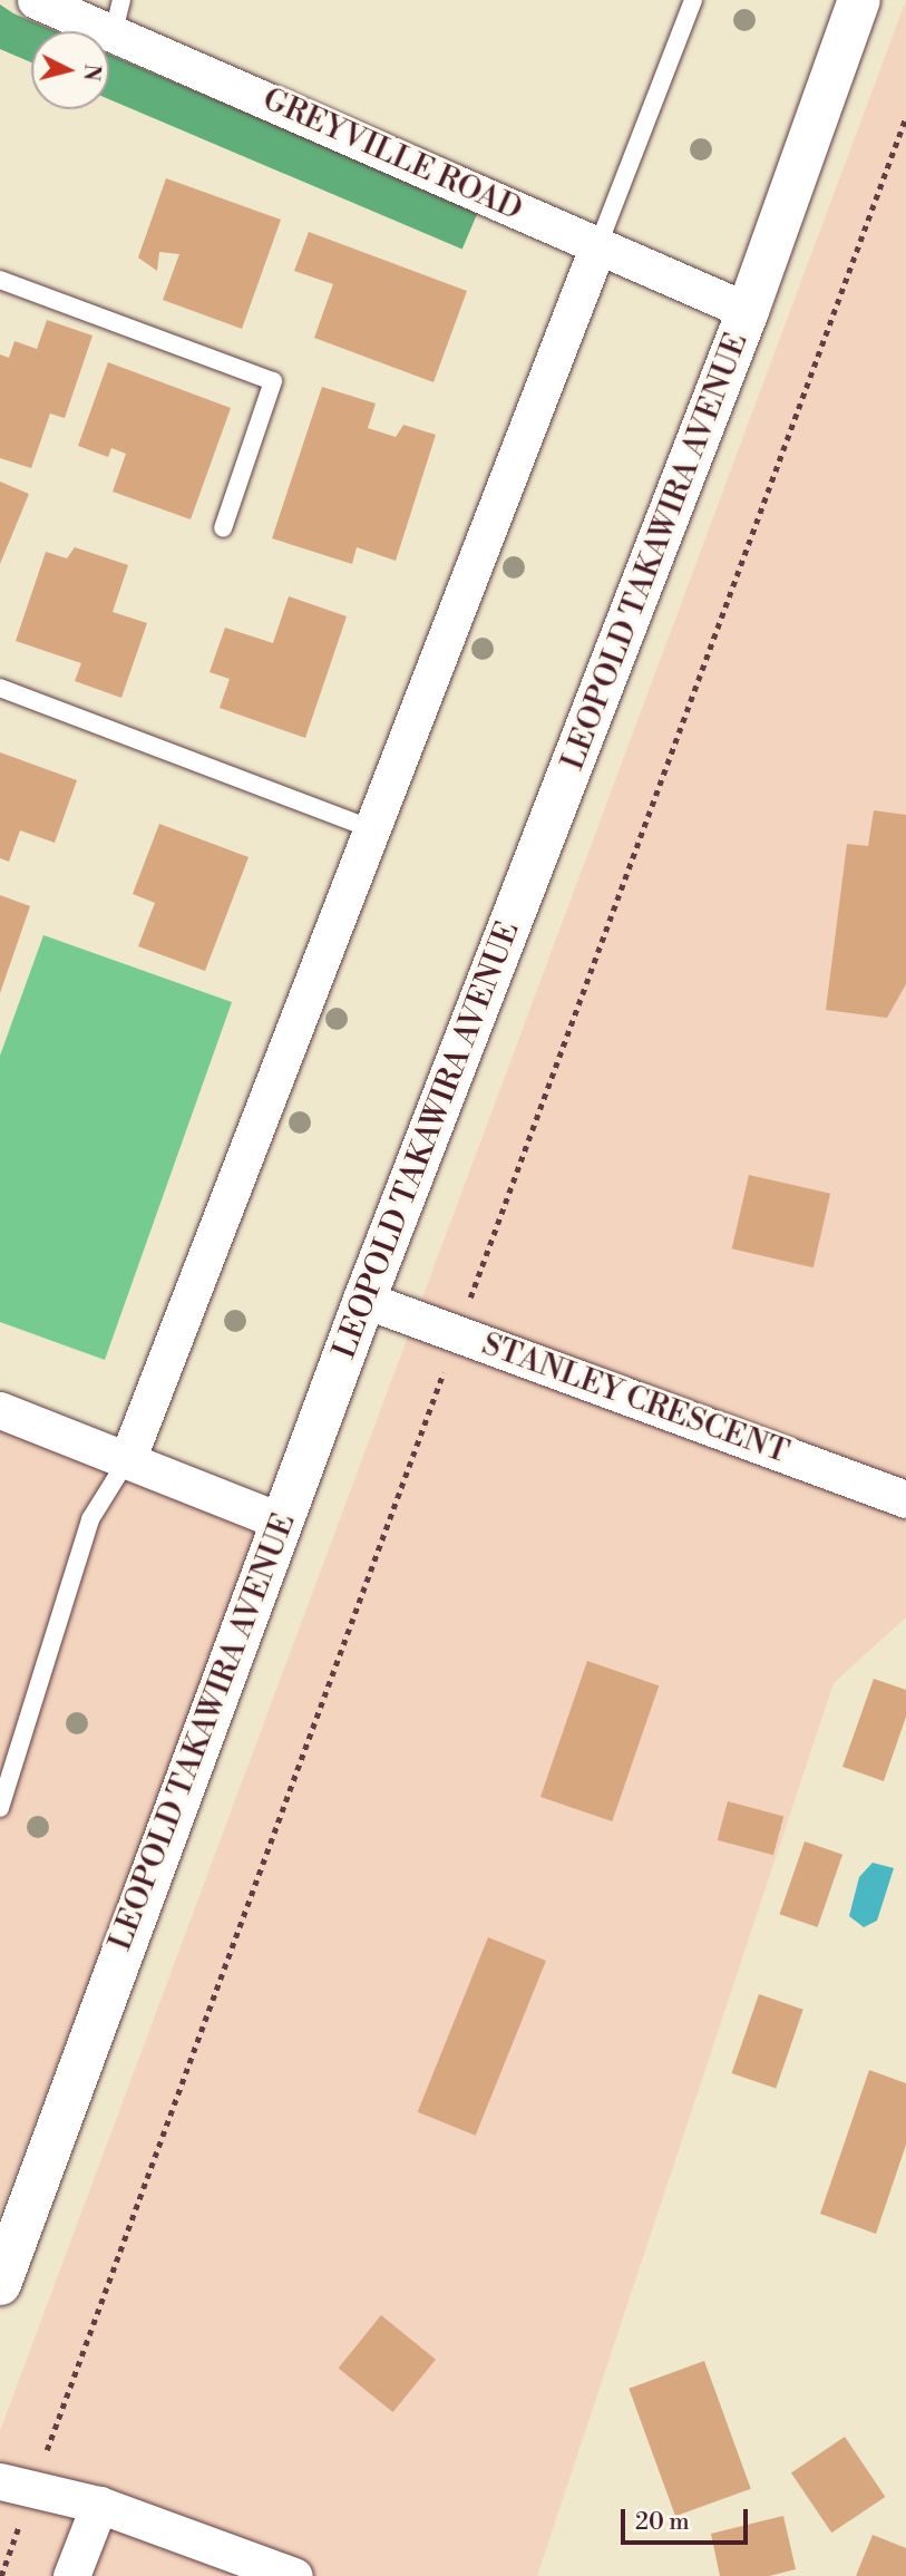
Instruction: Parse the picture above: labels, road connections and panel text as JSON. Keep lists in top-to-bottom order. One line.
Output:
{"streets":{"highway":["LEOPOLD TAKAWIRA AVENUE"],"street":["GREYVILLE ROAD","STANLEY CRESCENT"]},"crossings":[["GREYVILLE ROAD","LEOPOLD TAKAWIRA AVENUE"],["LEOPOLD TAKAWIRA AVENUE","STANLEY CRESCENT"]],"scale_bar":"20 m","north":"right"}
